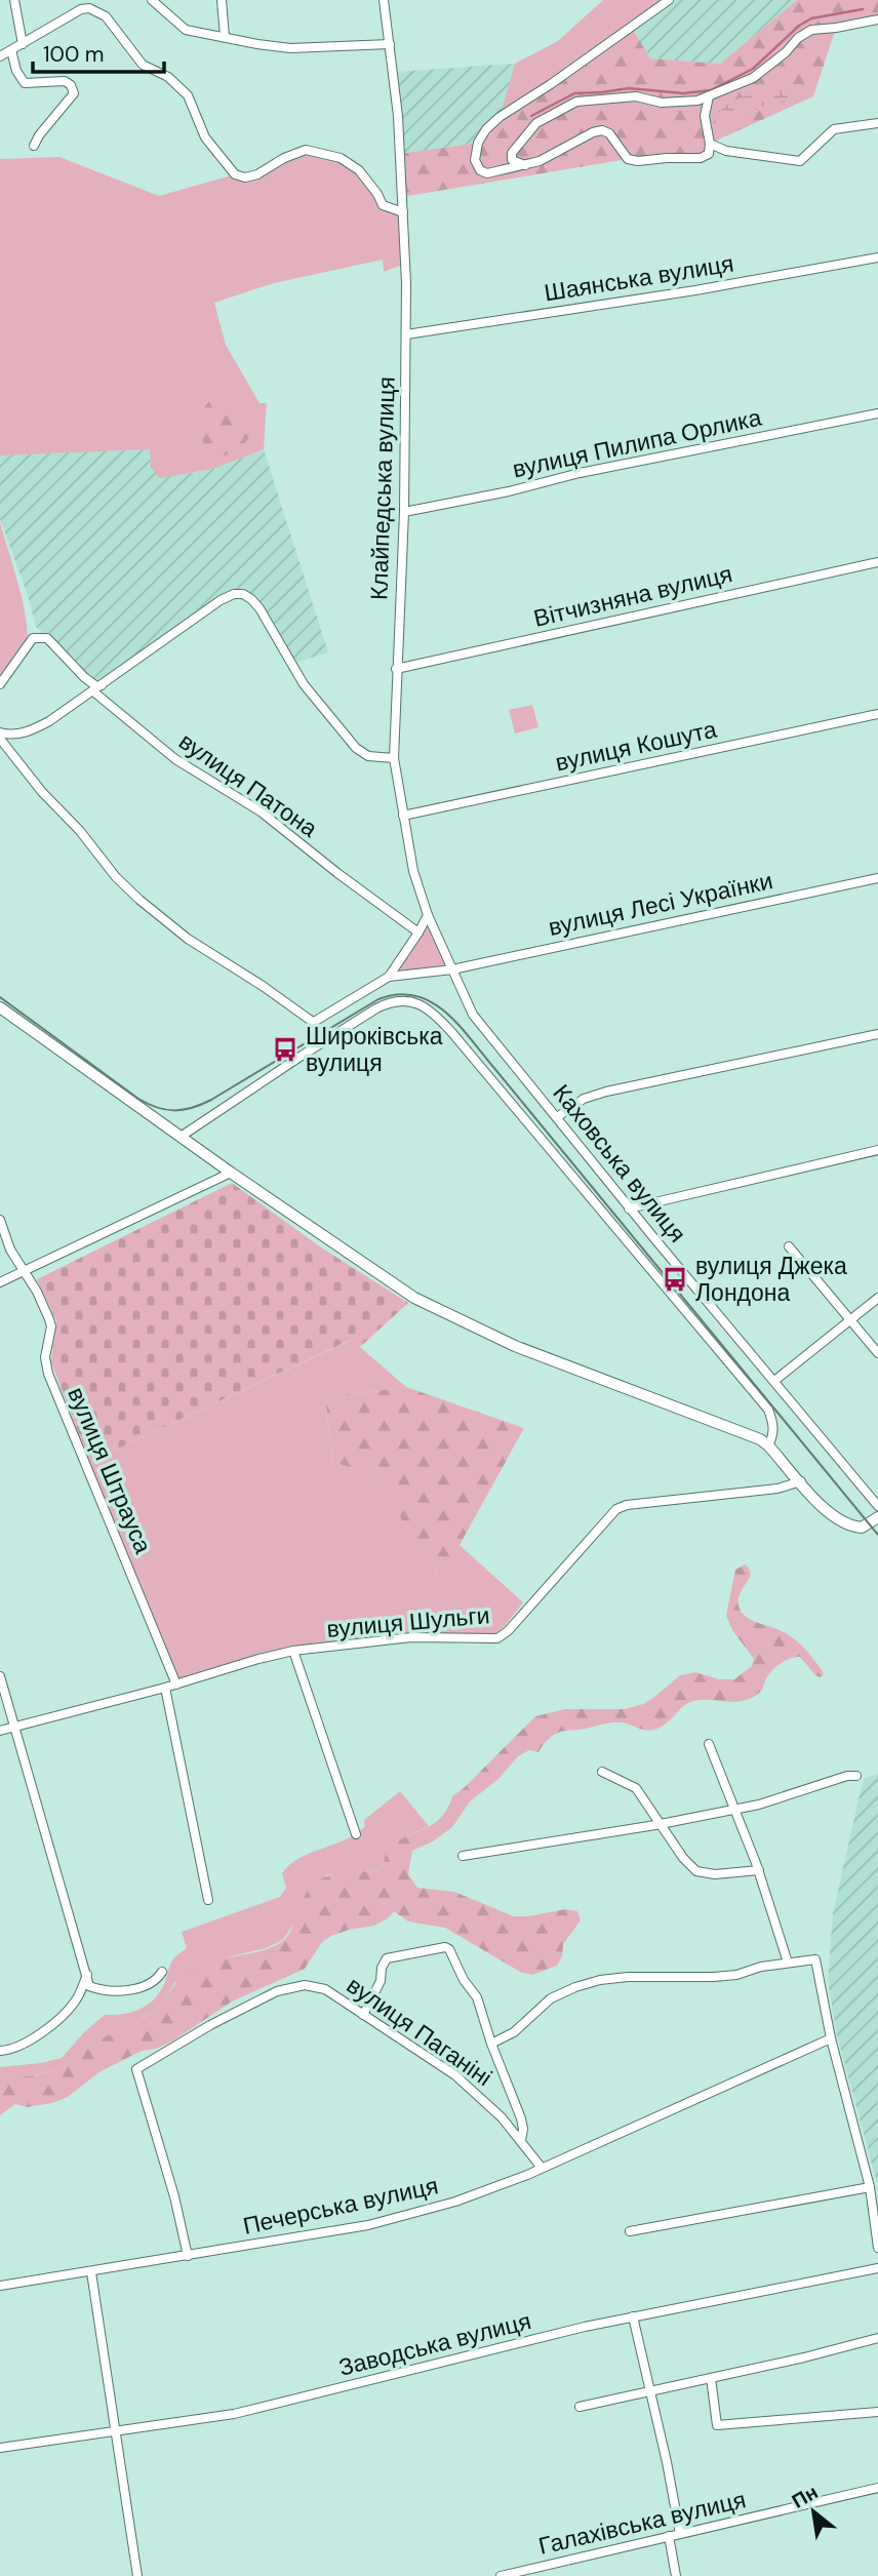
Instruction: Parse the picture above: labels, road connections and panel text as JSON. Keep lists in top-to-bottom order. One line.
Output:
{"streets":{"street":["Шаянська вулиця","вулиця Пилипа Орлика","Клайпедська вулиця","Вітчизняна вулиця","вулиця Кошута","вулиця Патона","вулиця Лесі Українки","Каховська вулиця","вулиця Штрауса","вулиця Шульги","вулиця Паганіні","Печерська вулиця","Заводська вулиця","Галахівська вулиця"]},"crossings":[["Шаянська вулиця","Клайпедська вулиця"],["вулиця Пилипа Орлика","Клайпедська вулиця"],["Клайпедська вулиця","Вітчизняна вулиця"],["Клайпедська вулиця","вулиця Кошута"],["Клайпедська вулиця","вулиця Лесі Українки"],["Клайпедська вулиця","Каховська вулиця"],["вулиця Лесі Українки","Каховська вулиця"],["вулиця Штрауса","вулиця Шульги"],["вулиця Паганіні","Печерська вулиця"]],"places":{"bus stop":["Широківська вулиця","вулиця Джека Лондона"]},"scale_bar":"100 m","north":"top left"}
